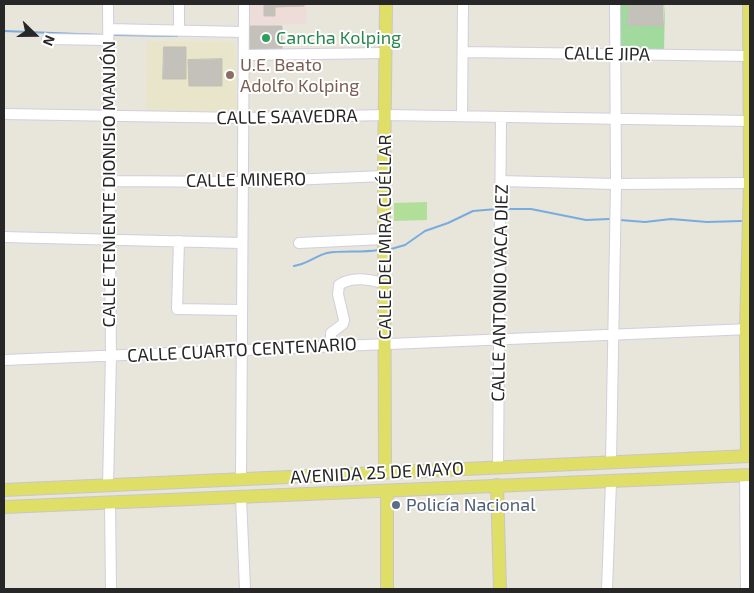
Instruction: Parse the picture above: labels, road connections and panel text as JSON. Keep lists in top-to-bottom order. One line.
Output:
{"streets":{"main road":["CALLE DELMIRA CUÉLLAR","AVENIDA 25 DE MAYO"],"street":["CALLE JIPA","CALLE SAAVEDRA","CALLE MINERO","CALLE TENIENTE DIONISIO MANJÓN","CALLE ANTONIO VACA DIEZ","CALLE CUARTO CENTENARIO"]},"crossings":[["CALLE SAAVEDRA","CALLE TENIENTE DIONISIO MANJÓN"],["CALLE SAAVEDRA","CALLE DELMIRA CUÉLLAR"],["CALLE SAAVEDRA","CALLE ANTONIO VACA DIEZ"],["CALLE MINERO","CALLE TENIENTE DIONISIO MANJÓN"],["CALLE MINERO","CALLE DELMIRA CUÉLLAR"],["CALLE TENIENTE DIONISIO MANJÓN","CALLE CUARTO CENTENARIO"],["CALLE TENIENTE DIONISIO MANJÓN","AVENIDA 25 DE MAYO"],["CALLE DELMIRA CUÉLLAR","CALLE CUARTO CENTENARIO"],["CALLE DELMIRA CUÉLLAR","AVENIDA 25 DE MAYO"],["CALLE ANTONIO VACA DIEZ","CALLE CUARTO CENTENARIO"],["CALLE ANTONIO VACA DIEZ","AVENIDA 25 DE MAYO"]],"places":["Cancha Kolping","U.E. Beato Adolfo Kolping","Policía Nacional"],"north":"right"}
